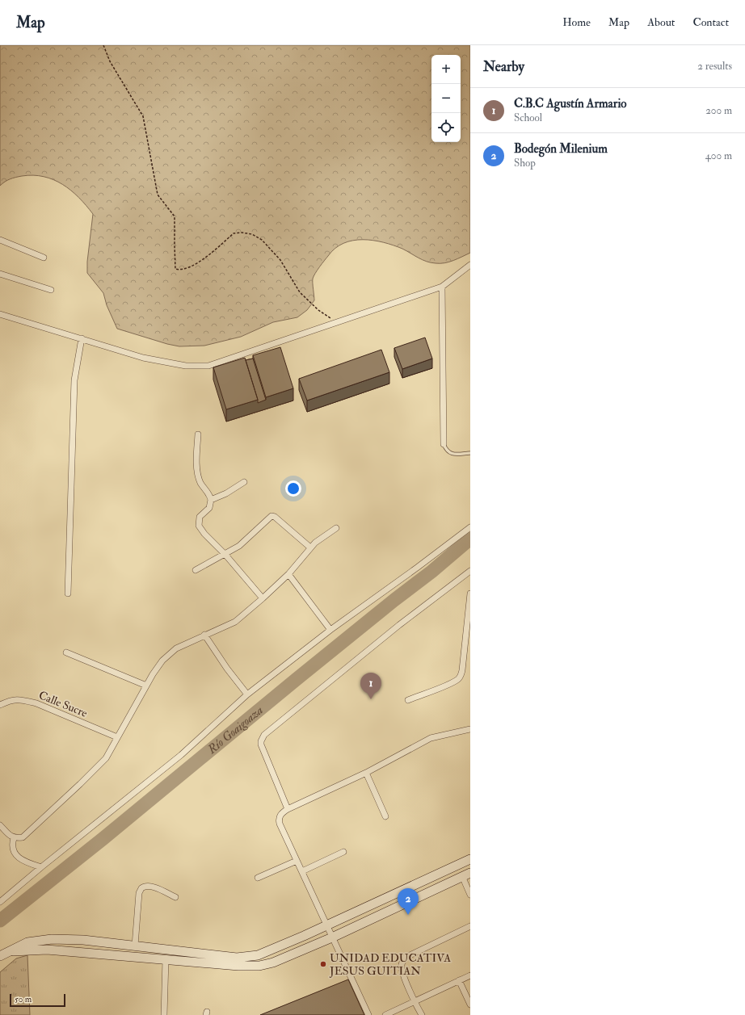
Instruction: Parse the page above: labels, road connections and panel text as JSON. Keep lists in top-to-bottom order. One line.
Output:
{"streets":{"street":["Calle Sucre"]},"water":["Río Goaigoaza"],"places":["UNIDAD EDUCATIVA JESUS GUITIAN"],"scale_bar":"50 m","page":{"header":"Map","nav":["Home","Map","About","Contact"],"heading":["Nearby","2 results"],"map_buttons":["+","−"],"list":[{"mark":"1","name":"C.B.C Agustín Armario","note":"School","value":"200 m"},{"mark":"2","name":"Bodegón Milenium","note":"Shop","value":"400 m"}],"pins":["1","2"],"scale":"50 m"}}
